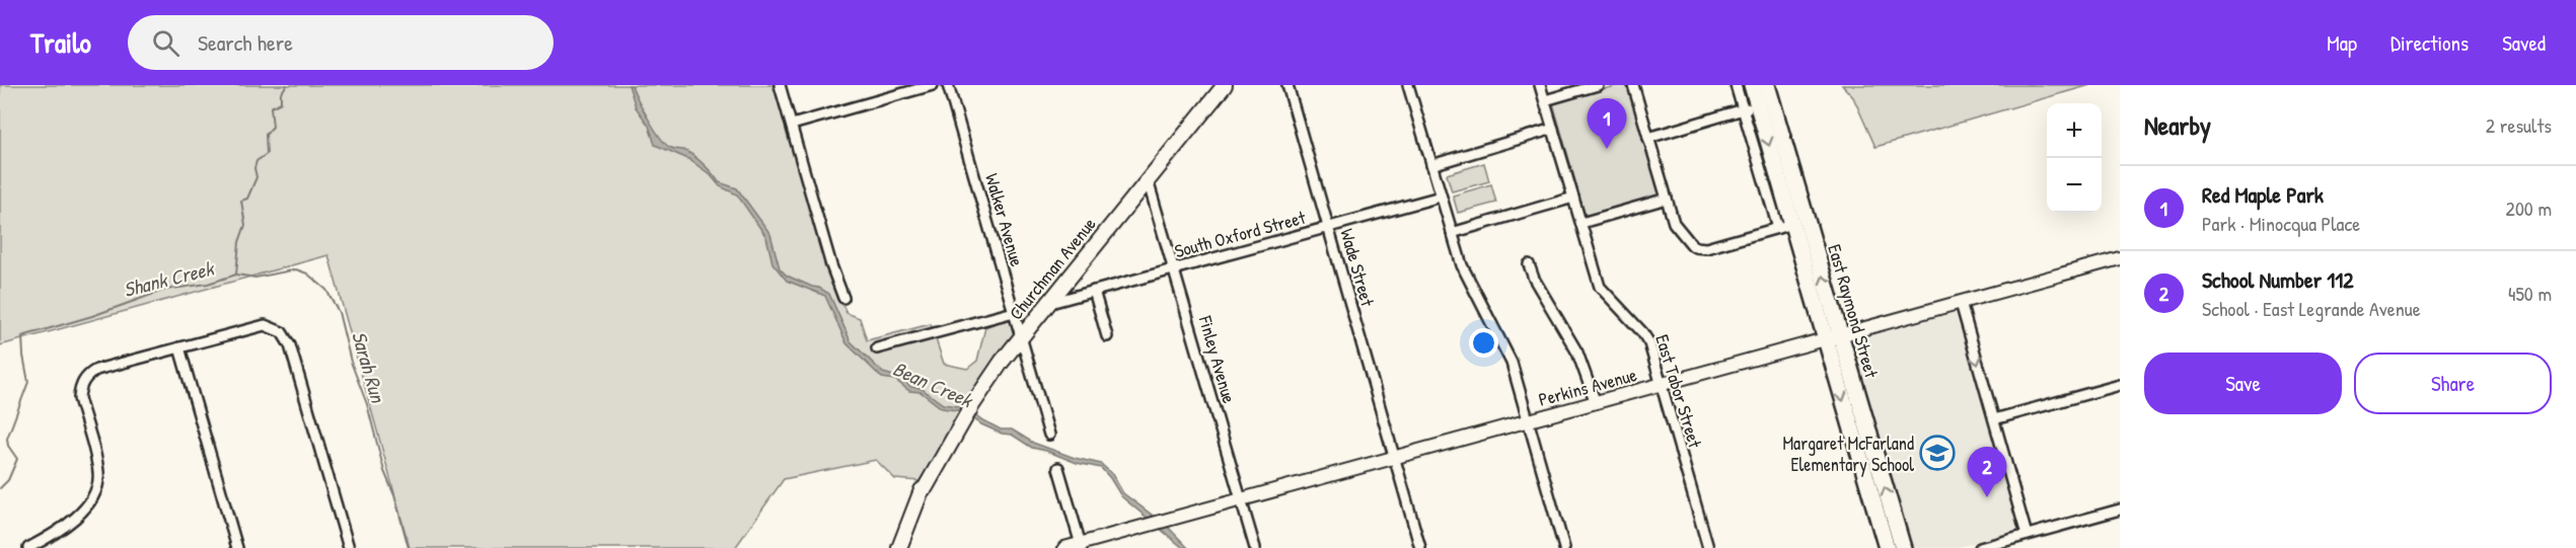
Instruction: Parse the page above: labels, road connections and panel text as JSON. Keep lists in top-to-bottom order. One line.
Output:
{"streets":{"main road":["Churchman Avenue","East Raymond Street"],"street":["Walker Avenue","South Oxford Street","Wade Street","Finley Avenue","Perkins Avenue","East Tabor Street"]},"crossings":[["Walker Avenue","Churchman Avenue"],["South Oxford Street","Wade Street"],["South Oxford Street","Churchman Avenue"],["South Oxford Street","Finley Avenue"],["Wade Street","Perkins Avenue"],["Churchman Avenue","Finley Avenue"],["East Raymond Street","Perkins Avenue"],["Finley Avenue","Perkins Avenue"],["Perkins Avenue","East Tabor Street"]],"water":["Shank Creek","Sarah Run","Bean Creek"],"places":{"school or university":["Margaret McFarland Elementary School"]},"page":{"header":"Trailo","search":"Search here","nav":["Map","Directions","Saved"],"heading":["Nearby","2 results"],"pins":["1","2"],"map_buttons":["+","−"],"list":[{"mark":"1","name":"Red Maple Park","note":"Park · Minocqua Place","value":"200 m"},{"mark":"2","name":"School Number 112","note":"School · East Legrande Avenue","value":"450 m"}],"buttons":["Save","Share"]}}
